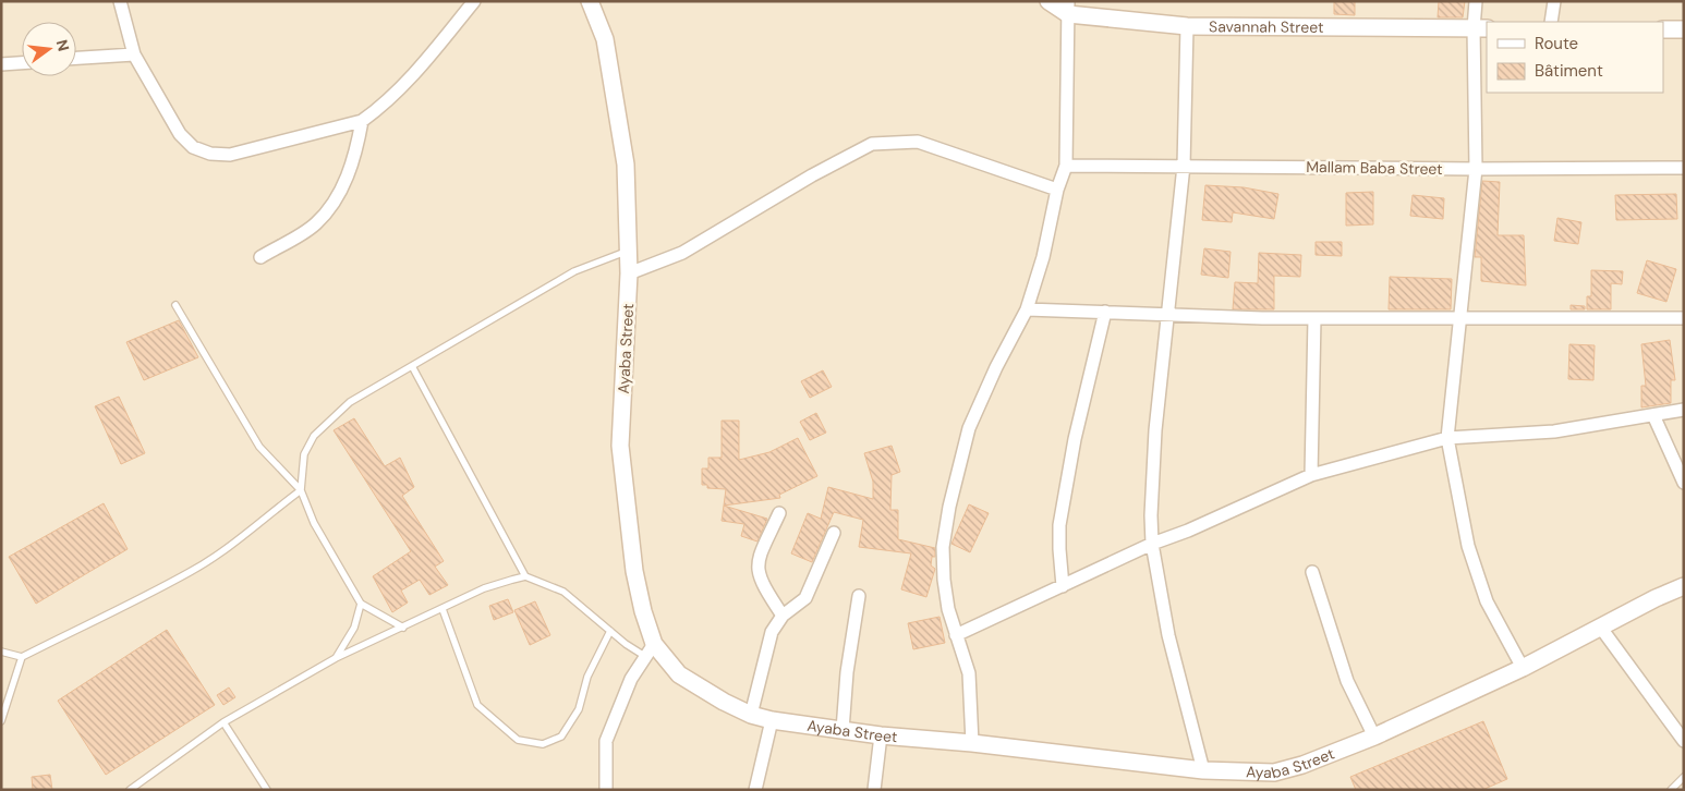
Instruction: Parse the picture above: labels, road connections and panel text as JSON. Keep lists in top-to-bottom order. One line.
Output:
{"streets":{"main road":["Savannah Street","Ayaba Street"],"street":["Mallam Baba Street"]},"legend":["Route","Bâtiment"],"north":"right"}
